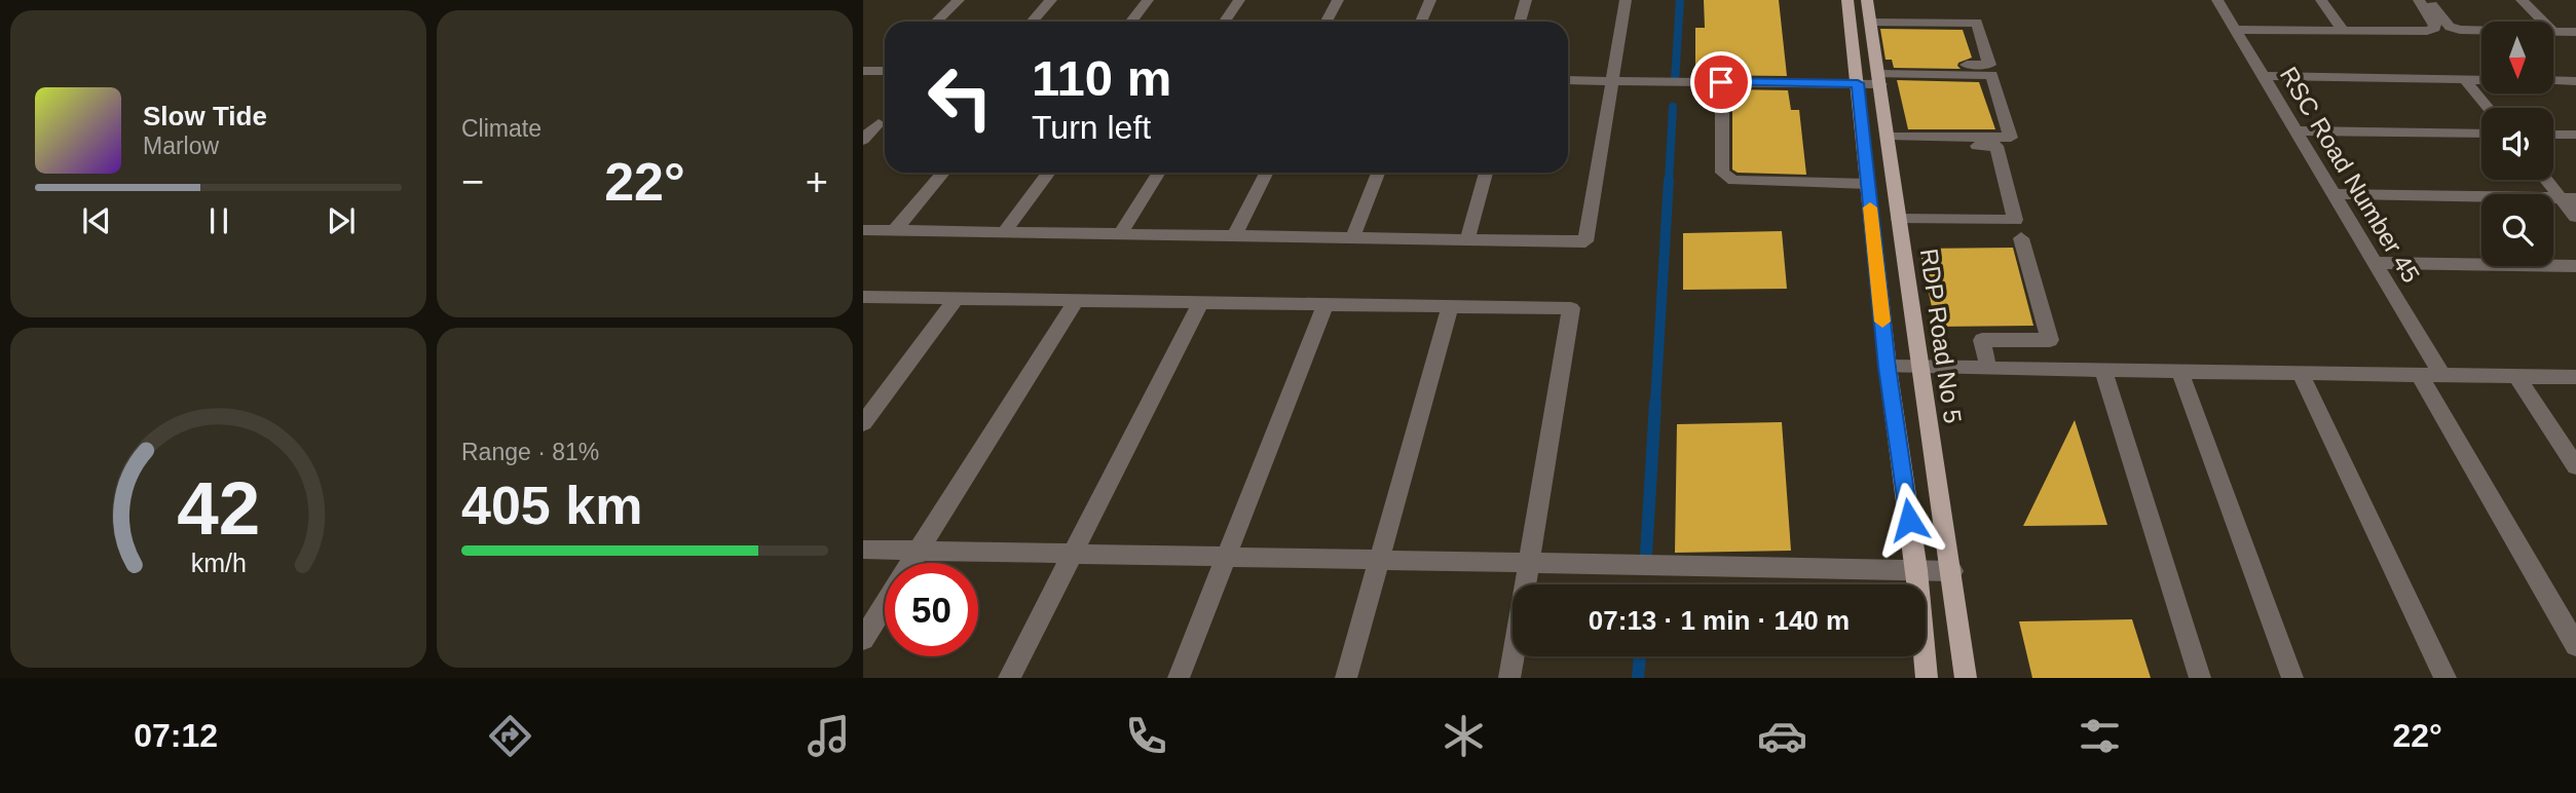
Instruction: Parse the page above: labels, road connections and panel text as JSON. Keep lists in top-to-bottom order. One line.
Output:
{"streets":{"main road":["RDP Road No 5"],"street":["RSC Road Number 45"]},"north":"bottom","page":{"tile":["Climate",["Range · 81%","405 km"]],"turn":["110 m","Turn left"],"song":["Slow Tide","Marlow"],"heat":["−","22°","+"],"limit":"50","trip":"07:13 · 1 min · 140 m","tabs":["07:12","22°"],"gauge":["42","km/h"]}}
